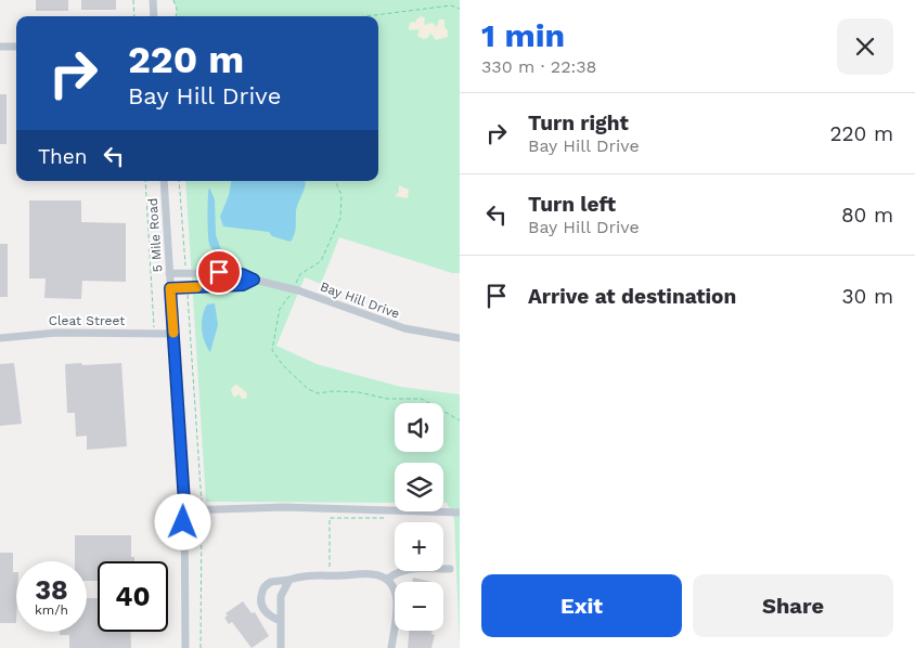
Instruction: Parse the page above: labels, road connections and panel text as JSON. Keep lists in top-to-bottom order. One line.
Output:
{"streets":{"street":["5 Mile Road","Bay Hill Drive","Cleat Street"]},"crossings":[["5 Mile Road","Bay Hill Drive"],["5 Mile Road","Cleat Street"]],"page":{"heading":["1 min","330 m · 22:38"],"turn":["220 m","Bay Hill Drive"],"list":[{"name":"Turn right","note":"Bay Hill Drive","value":"220 m"},{"name":"Turn left","note":"Bay Hill Drive","value":"80 m"},{"name":"Arrive at destination","value":"30 m"}],"then":"Then","map_buttons":["+","−"],"speed":"38 km/h","limit":"40","buttons":["Exit","Share"]}}
